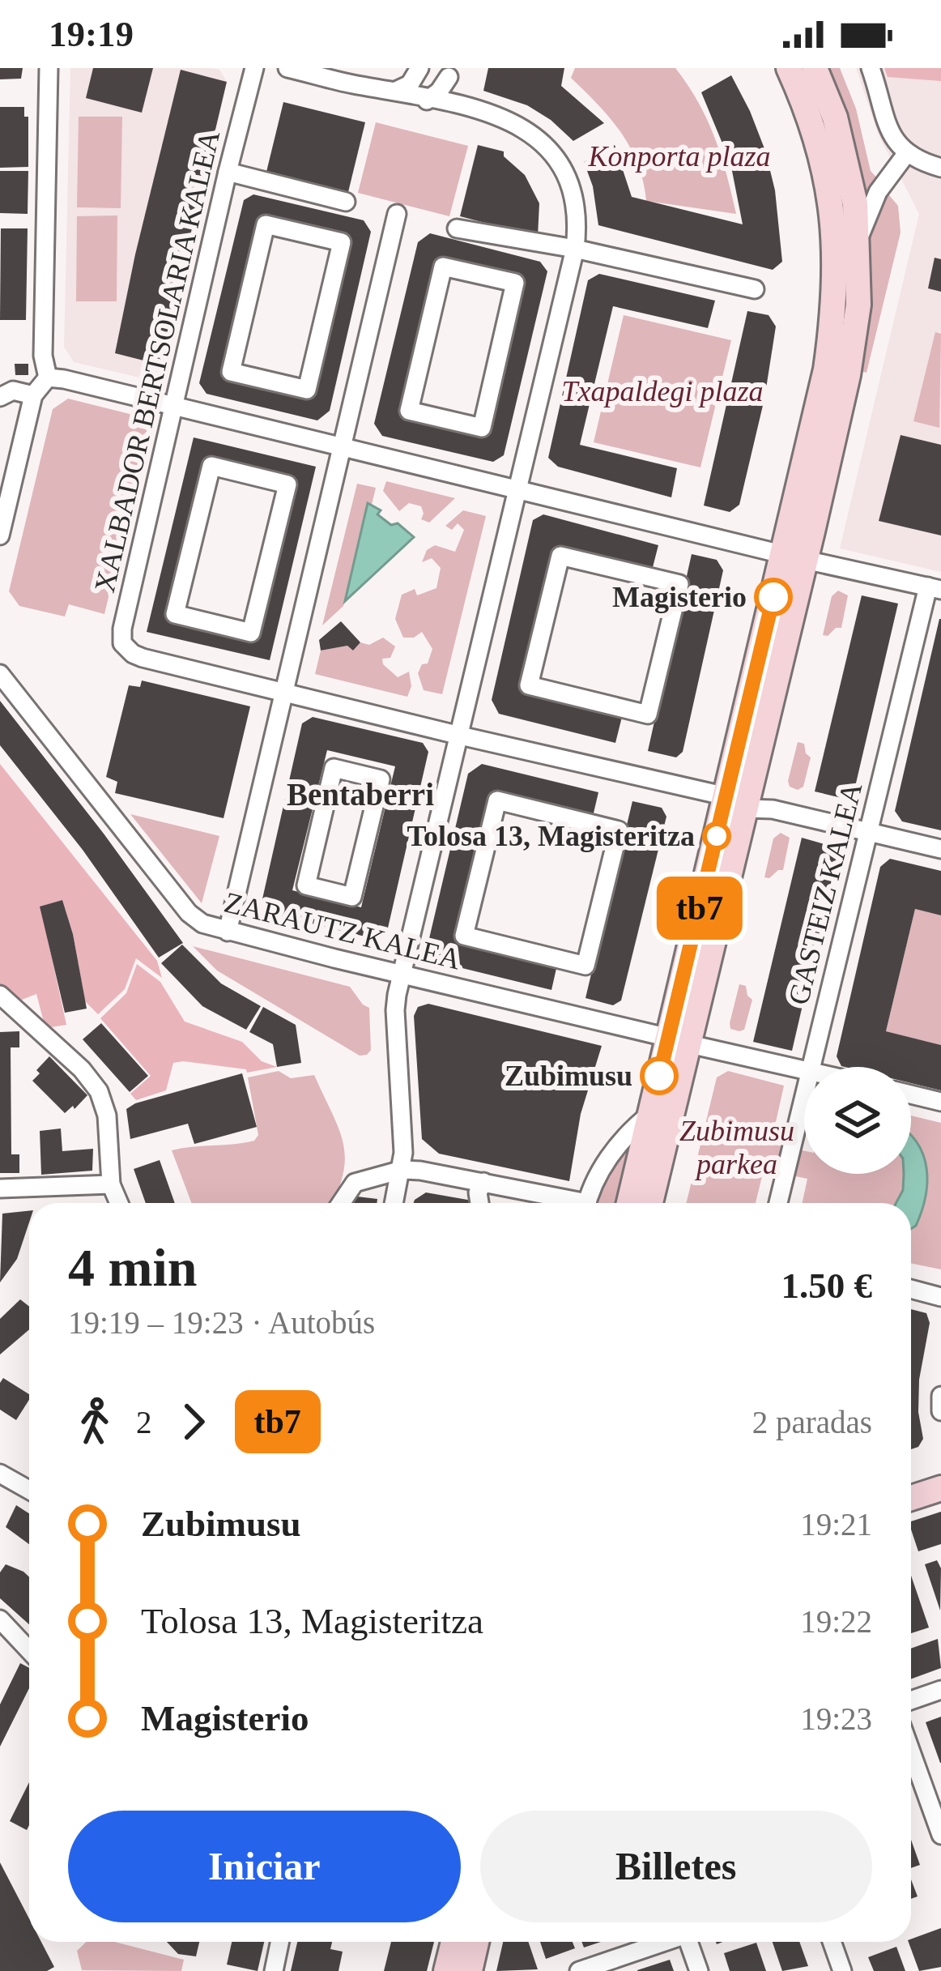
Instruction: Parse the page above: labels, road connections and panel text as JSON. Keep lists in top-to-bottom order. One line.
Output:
{"streets":{"street":["XALBADOR BERTSOLARIA KALEA","GASTEIZ KALEA","ZARAUTZ KALEA"]},"districts":["Bentaberri"],"parks":["Konporta plaza","Txapaldegi plaza","Zubimusu parkea"],"places":["Magisterio","Tolosa 13, Magisteritza","Zubimusu"],"lines":["bus line tb7"],"page":{"status":"19:19","on_map":"tb7","heading":["4 min","19:19 – 19:23 · Autobús","1.50 €"],"legs":["2","tb7","2 paradas"],"list":[{"name":"Zubimusu","value":"19:21"},{"name":"Tolosa 13, Magisteritza","value":"19:22"},{"name":"Magisterio","value":"19:23"}],"buttons":["Iniciar","Billetes"]}}
